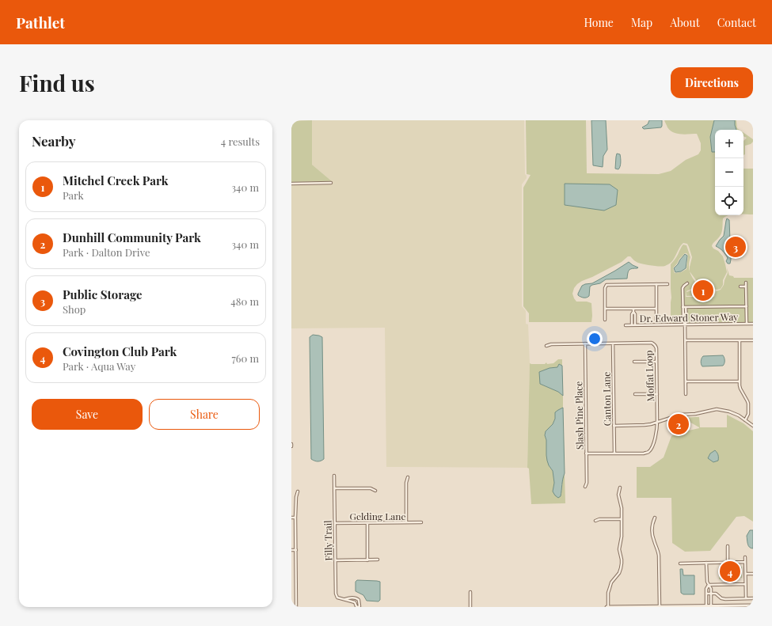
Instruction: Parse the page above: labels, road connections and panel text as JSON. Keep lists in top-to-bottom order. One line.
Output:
{"streets":{"street":["Dr. Edward Stoner Way","Moffat Loop","Canton Lane","Slash Pine Place","Gelding Lane","Filly Trail"]},"crossings":[["Moffat Loop","Canton Lane"],["Moffat Loop","Slash Pine Place"],["Gelding Lane","Filly Trail"]],"page":{"header":"Pathlet","nav":["Home","Map","About","Contact"],"buttons":["Directions",["Save","Share"]],"title":"Find us","heading":["Nearby","4 results"],"map_buttons":["+","−"],"list":[{"mark":"1","name":"Mitchel Creek Park","note":"Park","value":"340 m"},{"mark":"2","name":"Dunhill Community Park","note":"Park · Dalton Drive","value":"340 m"},{"mark":"3","name":"Public Storage","note":"Shop","value":"480 m"},{"mark":"4","name":"Covington Club Park","note":"Park · Aqua Way","value":"760 m"}],"pins":["3","1","2","4"]}}
